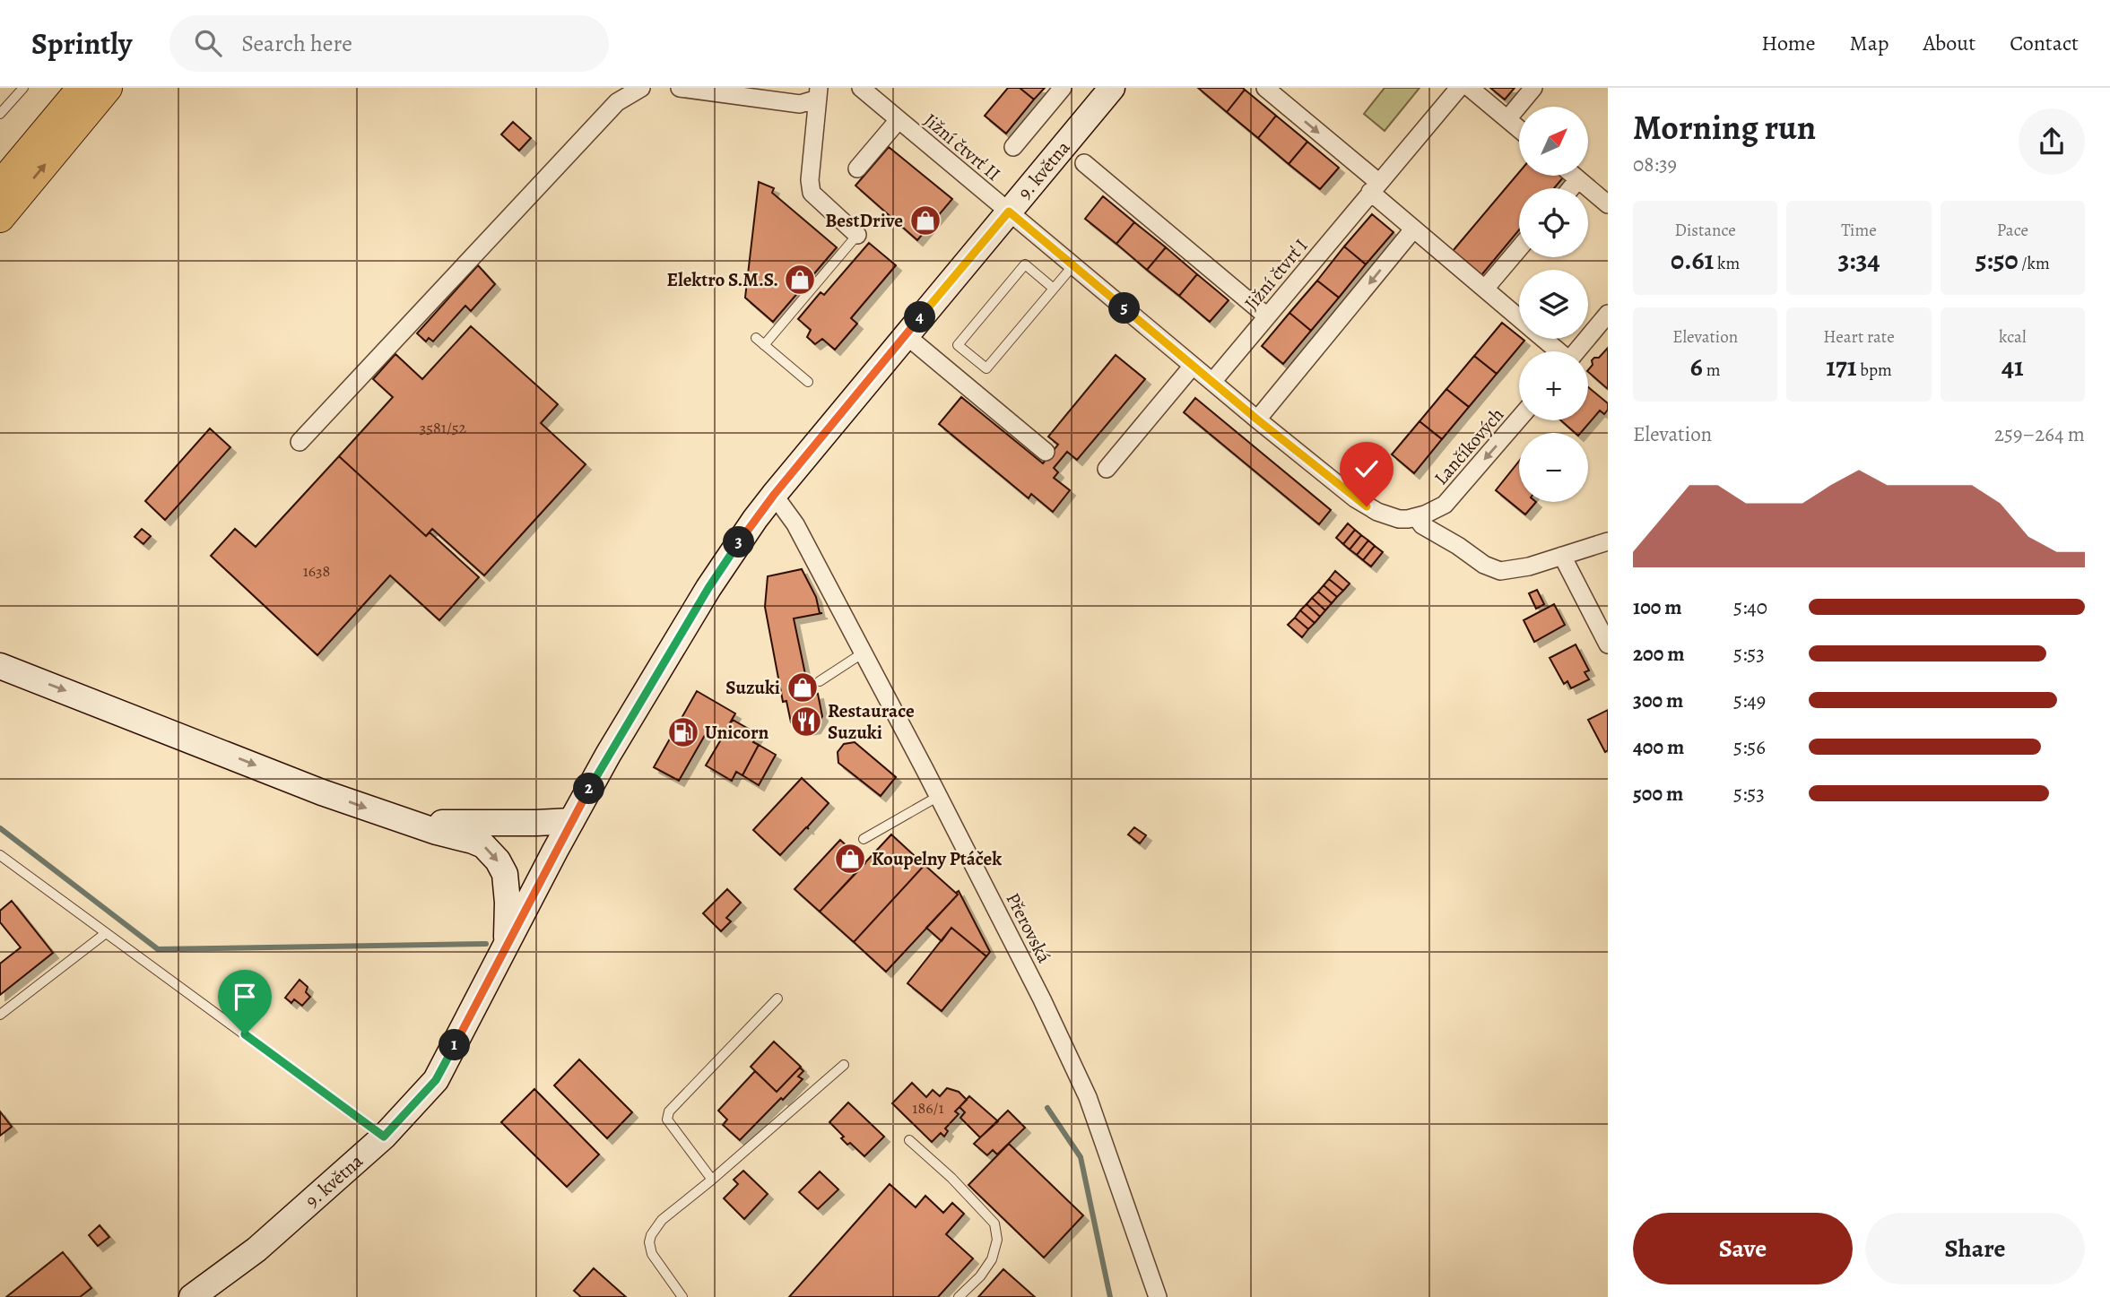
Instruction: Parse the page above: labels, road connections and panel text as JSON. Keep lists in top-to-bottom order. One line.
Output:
{"streets":{"main road":["9. května"],"street":["Jižní čtvrť II","Jižní čtvrť I","Lančíkových","Přerovská"]},"crossings":[["Jižní čtvrť II","9. května"],["9. května","Přerovská"]],"places":{"shop":["BestDrive","Elektro S.M.S.","Suzuki","Koupelny Ptáček"],"restaurant":["Restaurace Suzuki"],"fuel station":["Unicorn"]},"house_numbers":["3581/52","1638","186/1"],"north":"top right","page":{"header":"Sprintly","search":"Search here","nav":["Home","Map","About","Contact"],"heading":["Morning run","08:39"],"map_buttons":["+","−"],"stats":[["Distance","0.61 km"],["Time","3:34"],["Pace","5:50 /km"],["Elevation","6 m"],["Heart rate","171 bpm"],["kcal","41"]],"pins":["5","4","3","2","1"],"chart":["Elevation","259–264 m"],"list":[{"name":"100 m","note":"5:40"},{"name":"200 m","note":"5:53"},{"name":"300 m","note":"5:49"},{"name":"400 m","note":"5:56"},{"name":"500 m","note":"5:53"}],"buttons":["Save","Share"]}}
